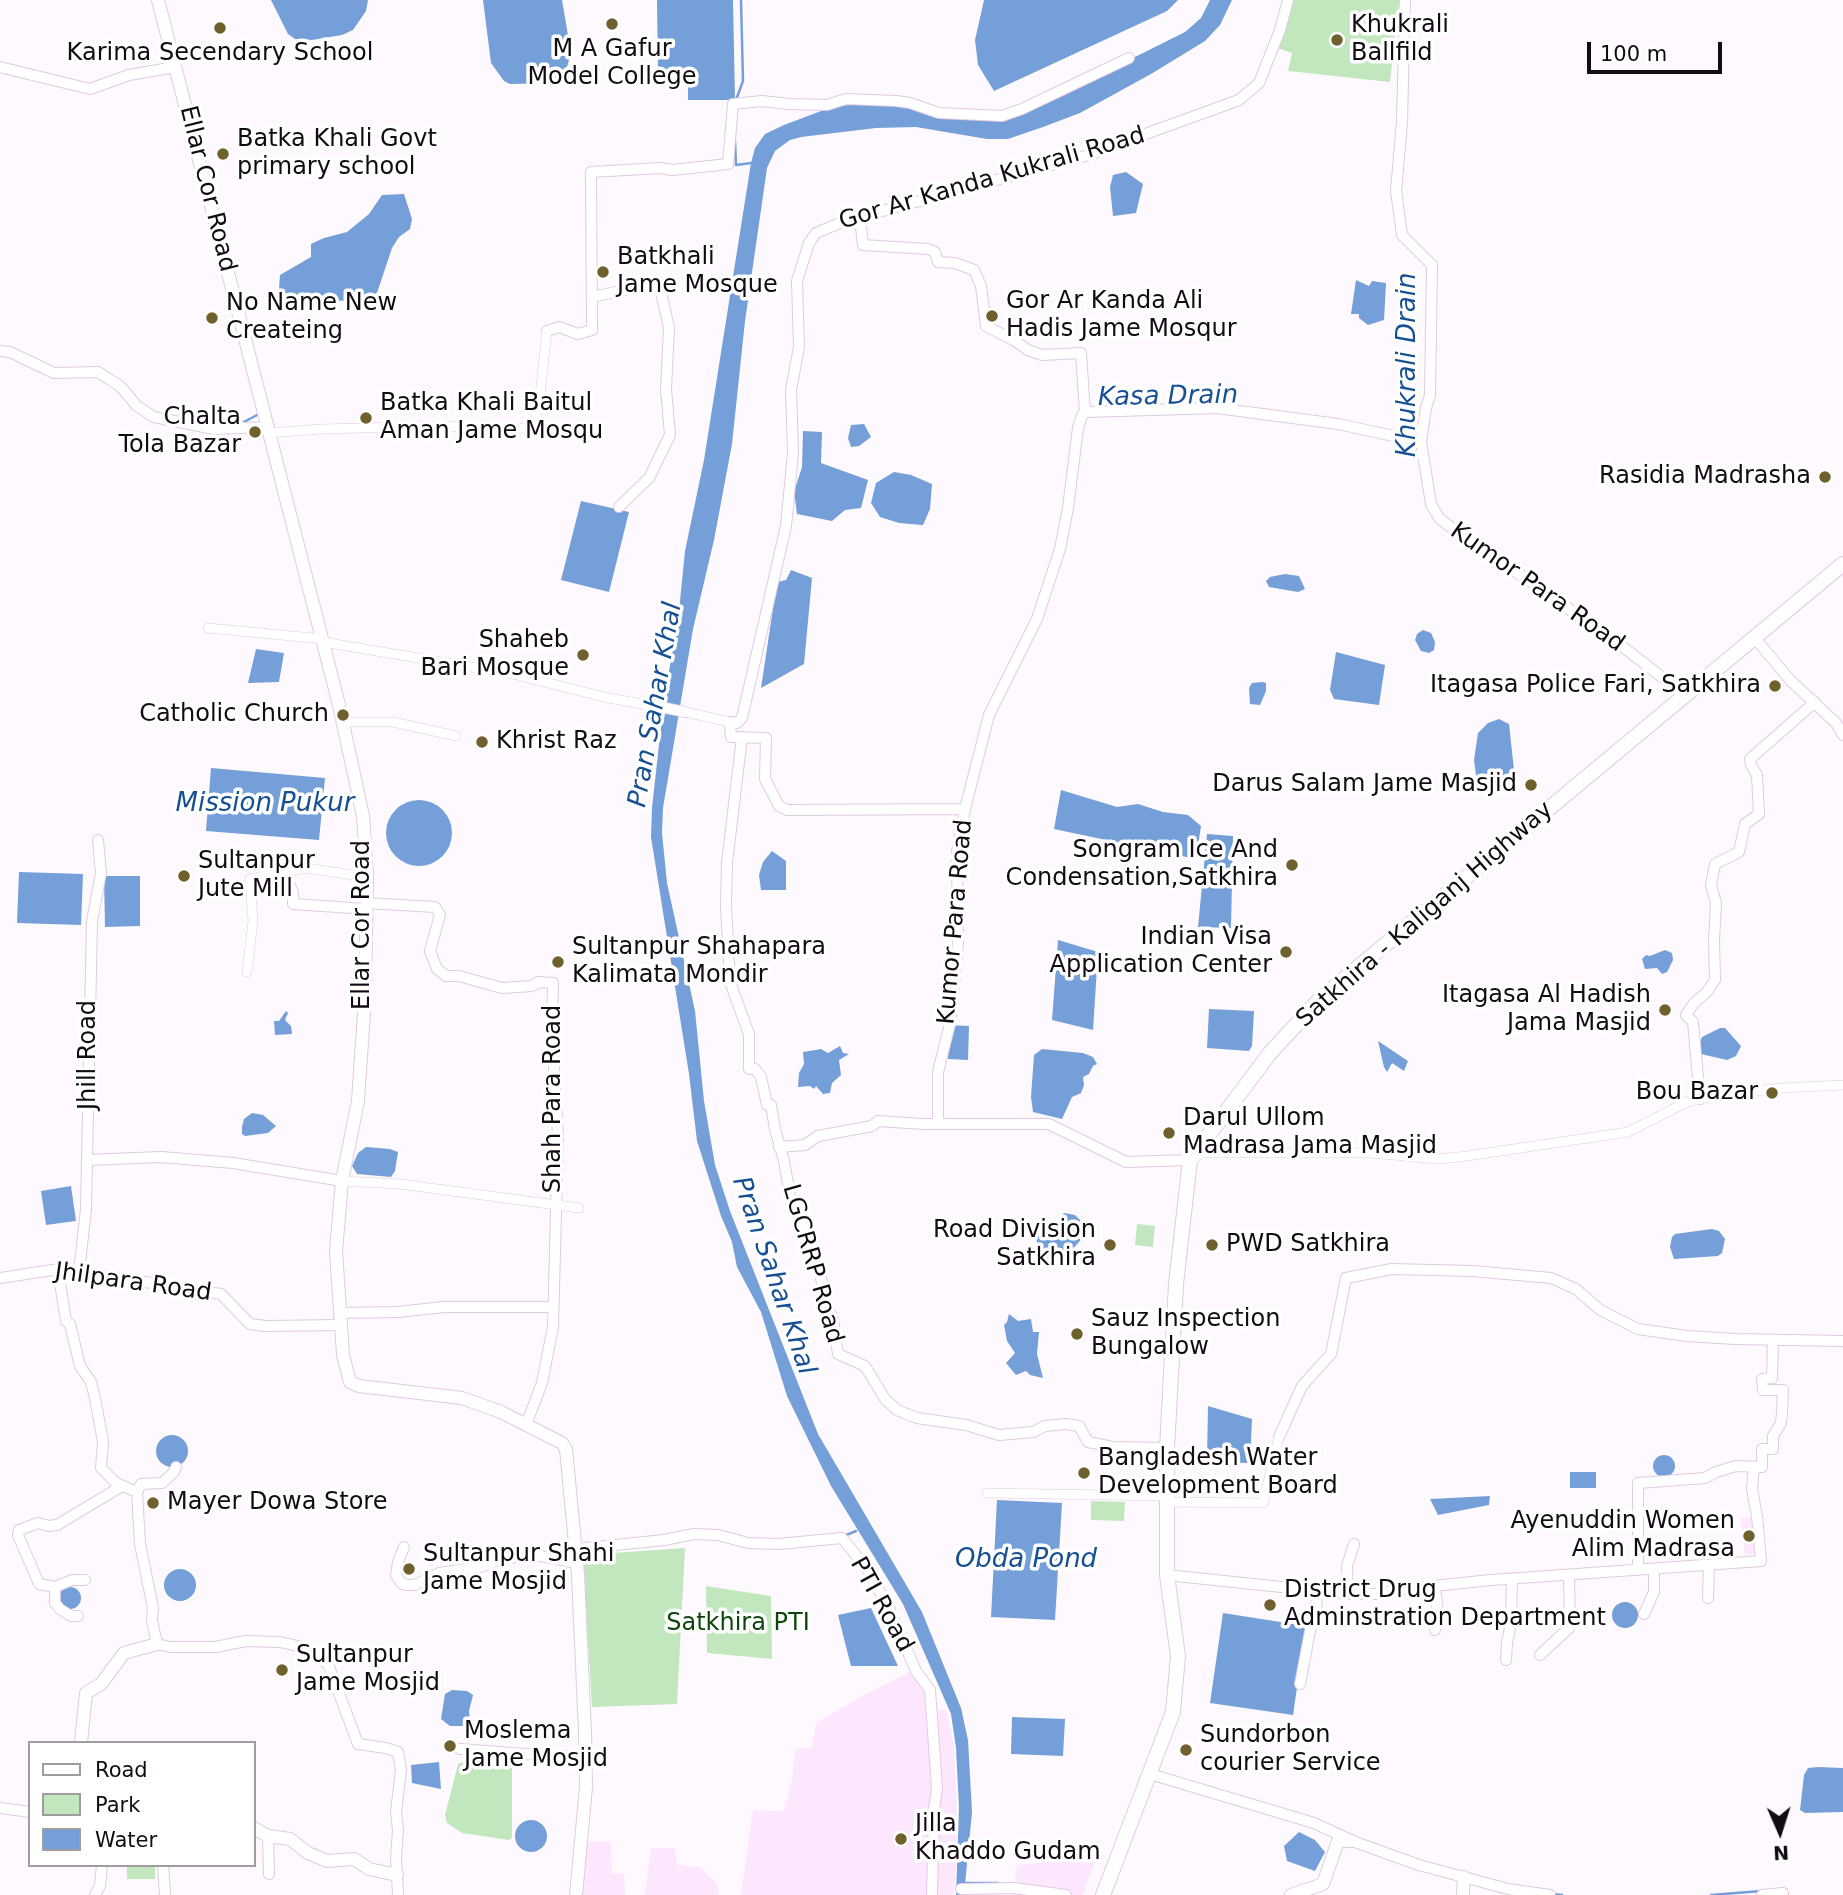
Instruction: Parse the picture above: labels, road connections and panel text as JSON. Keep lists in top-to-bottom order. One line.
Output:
{"streets":{"highway":["Satkhira - Kaliganj Highway"],"main road":["Ellar Cor Road"],"street":["Gor Ar Kanda Kukrali Road","Kumor Para Road","Jhill Road","Shah Para Road","LGCRRP Road","Jhilpara Road","PTI Road"]},"crossings":[["Ellar Cor Road","Shah Para Road"],["Ellar Cor Road","Jhilpara Road"],["Kumor Para Road","Satkhira - Kaliganj Highway"],["Satkhira - Kaliganj Highway","LGCRRP Road"],["Jhill Road","Jhilpara Road"],["Shah Para Road","Jhilpara Road"]],"water":["Khukrali Drain","Kasa Drain","Pran Sahar Khal","Mission Pukur","Obda Pond"],"parks":["Satkhira PTI"],"places":["M A Gafur Model College","Karima Secendary School","Khukrali Ballfild","Batka Khali Govt primary school","Batkhali Jame Mosque","Gor Ar Kanda Ali Hadis Jame Mosqur","No Name New Createing","Batka Khali Baitul Aman Jame Mosqu","Chalta Tola Bazar","Rasidia Madrasha","Shaheb Bari Mosque","Itagasa Police Fari, Satkhira","Catholic Church","Khrist Raz","Darus Salam Jame Masjid","Songram Ice And Condensation,Satkhira","Sultanpur Jute Mill","Indian Visa Application Center","Sultanpur Shahapara Kalimata Mondir","Itagasa Al Hadish Jama Masjid","Bou Bazar","Darul Ullom Madrasa Jama Masjid","Road Division Satkhira","PWD Satkhira","Sauz Inspection Bungalow","Bangladesh Water Development Board","Mayer Dowa Store","Ayenuddin Women Alim Madrasa","Sultanpur Shahi Jame Mosjid","District Drug Adminstration Department","Sultanpur Jame Mosjid","Moslema Jame Mosjid","Sundorbon courier Service","Jilla Khaddo Gudam"],"legend":["Road","Park","Water"],"scale_bar":"100 m","north":"bottom"}
